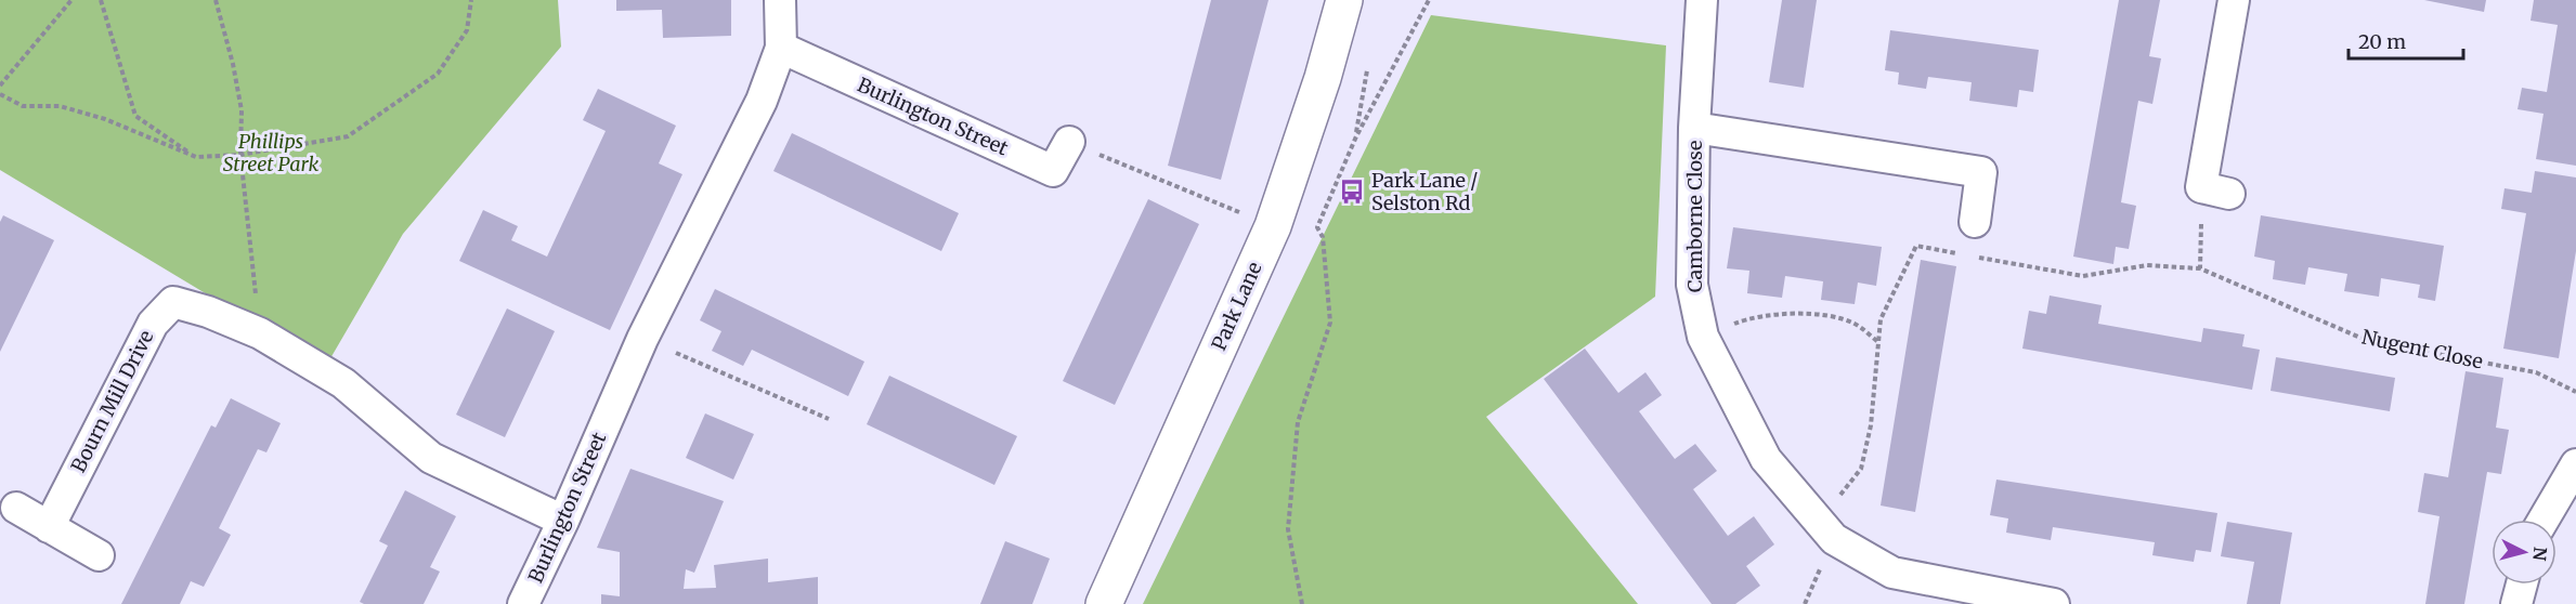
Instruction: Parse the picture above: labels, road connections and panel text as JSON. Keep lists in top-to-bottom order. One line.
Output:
{"streets":{"main road":["Park Lane"],"street":["Burlington Street","Camborne Close","Bourn Mill Drive"],"path":["Nugent Close"]},"crossings":[["Burlington Street","Bourn Mill Drive"]],"parks":["Phillips Street Park"],"places":{"bus stop":["Park Lane / Selston Rd"]},"scale_bar":"20 m","north":"right"}
